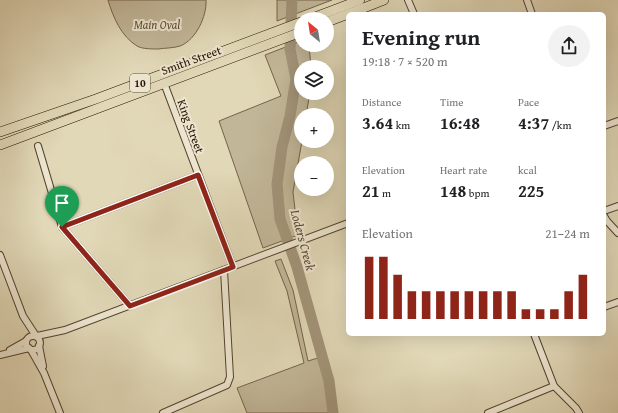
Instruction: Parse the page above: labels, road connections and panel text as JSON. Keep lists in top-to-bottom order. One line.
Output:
{"streets":{"highway":["Smith Street","10"],"street":["King Street"]},"crossings":[["Smith Street","King Street"]],"water":["Loders Creek"],"parks":["Main Oval"],"north":"top left","page":{"map_buttons":["+","−"],"heading":["Evening run","19:18 · 7 × 520 m"],"stats":[["Distance","3.64 km"],["Time","16:48"],["Pace","4:37 /km"],["Elevation","21 m"],["Heart rate","148 bpm"],["kcal","225"]],"chart":["Elevation","21–24 m"]}}
